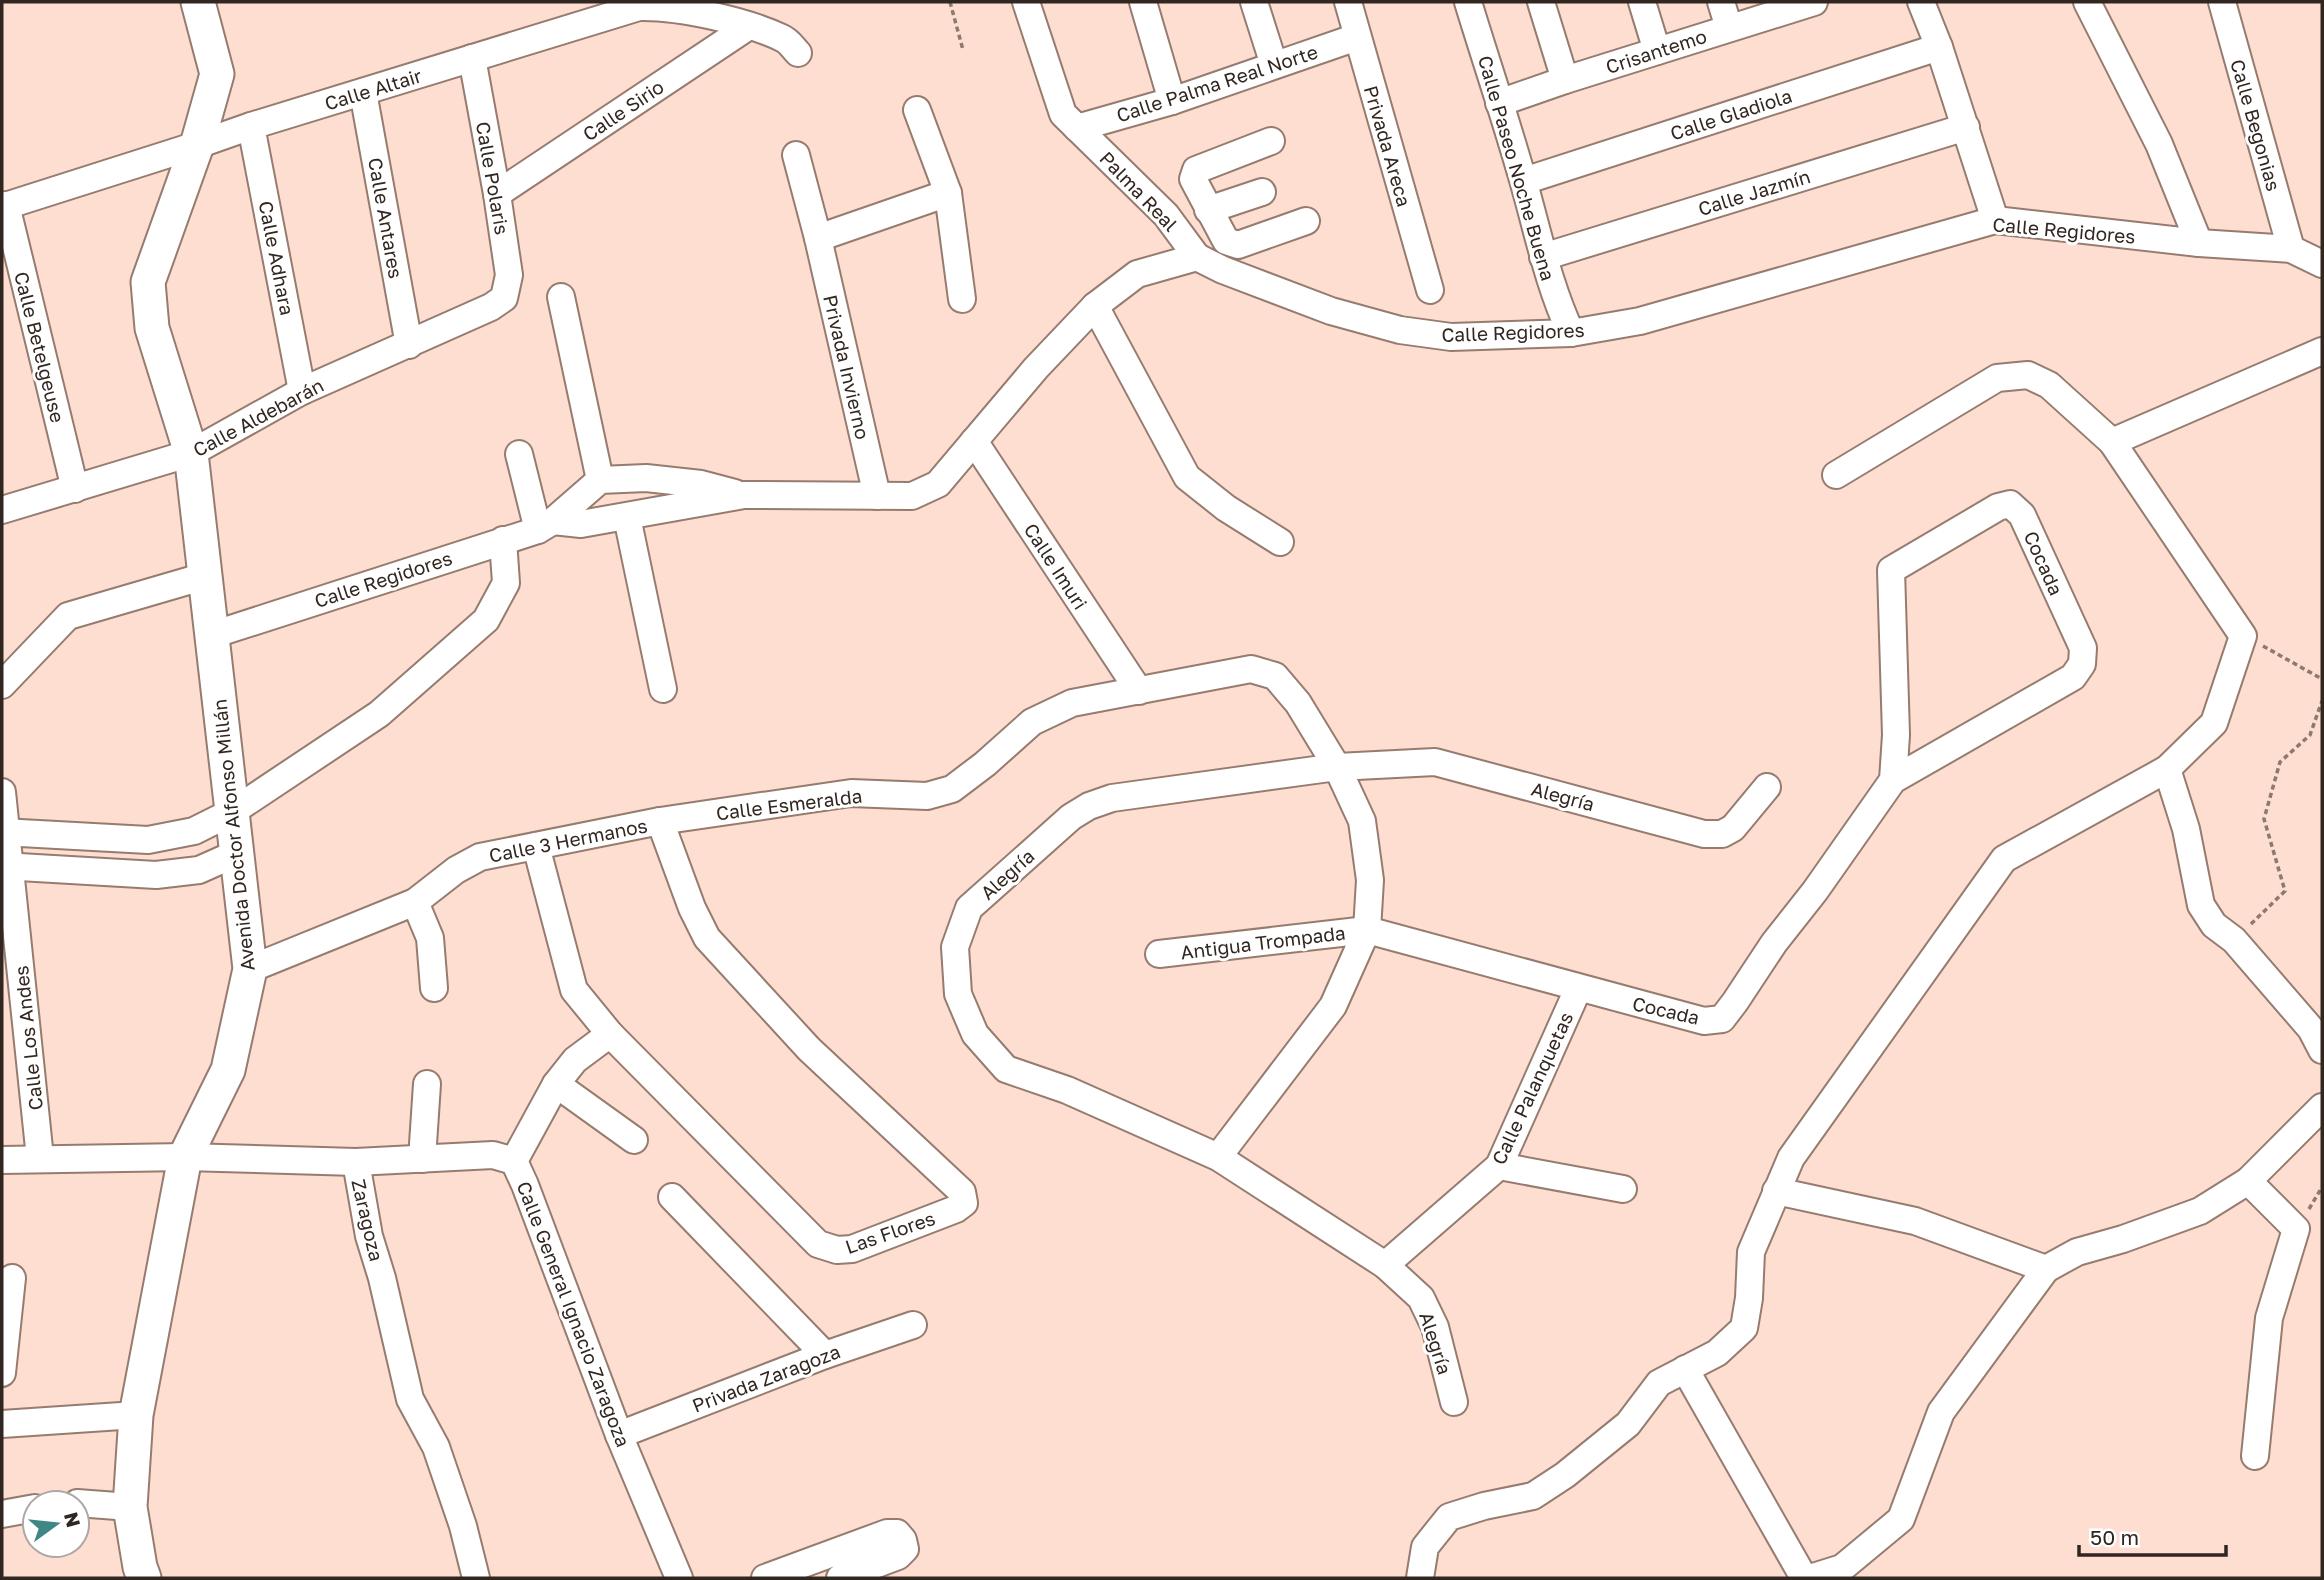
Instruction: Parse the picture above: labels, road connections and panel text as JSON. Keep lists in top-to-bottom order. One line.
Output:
{"streets":{"main road":["Avenida Doctor Alfonso Millán"],"street":["Crisantemo","Calle Palma Real Norte","Calle Altair","Calle Sirio","Calle Gladiola","Calle Begonias","Privada Areca","Calle Paseo Noche Buena","Calle Polaris","Palma Real","Calle Jazmín","Calle Antares","Calle Regidores","Calle Adhara","Calle Betelgeuse","Privada Invierno","Calle Aldebarán","Cocada","Calle Imuri","Alegría","Calle Esmeralda","Calle 3 Hermanos","Antigua Trompada","Calle Los Andes","Calle Palanquetas","Zaragoza","Las Flores","Calle General Ignacio Zaragoza","Privada Zaragoza"]},"crossings":[["Crisantemo","Calle Paseo Noche Buena"],["Calle Palma Real Norte","Privada Areca"],["Calle Palma Real Norte","Palma Real"],["Calle Altair","Calle Sirio"],["Calle Altair","Calle Polaris"],["Calle Altair","Calle Antares"],["Calle Altair","Calle Adhara"],["Calle Altair","Calle Betelgeuse"],["Calle Altair","Avenida Doctor Alfonso Millán"],["Calle Sirio","Calle Polaris"],["Calle Gladiola","Calle Paseo Noche Buena"],["Calle Begonias","Calle Regidores"],["Calle Paseo Noche Buena","Calle Jazmín"],["Calle Paseo Noche Buena","Calle Regidores"],["Calle Polaris","Calle Aldebarán"],["Palma Real","Calle Regidores"],["Calle Antares","Calle Aldebarán"],["Calle Regidores","Privada Invierno"],["Calle Regidores","Calle Imuri"],["Calle Regidores","Avenida Doctor Alfonso Millán"],["Calle Adhara","Calle Aldebarán"],["Calle Betelgeuse","Calle Aldebarán"],["Calle Aldebarán","Avenida Doctor Alfonso Millán"],["Cocada","Calle Esmeralda"],["Cocada","Antigua Trompada"],["Cocada","Calle Palanquetas"],["Calle Imuri","Calle Esmeralda"],["Alegría","Calle Esmeralda"],["Alegría","Calle Palanquetas"],["Calle Esmeralda","Calle 3 Hermanos"],["Calle Esmeralda","Antigua Trompada"],["Calle Esmeralda","Las Flores"],["Avenida Doctor Alfonso Millán","Calle 3 Hermanos"],["Avenida Doctor Alfonso Millán","Calle General Ignacio Zaragoza"],["Calle 3 Hermanos","Las Flores"],["Calle Los Andes","Calle General Ignacio Zaragoza"],["Zaragoza","Calle General Ignacio Zaragoza"],["Calle General Ignacio Zaragoza","Privada Zaragoza"]],"scale_bar":"50 m","north":"right"}
